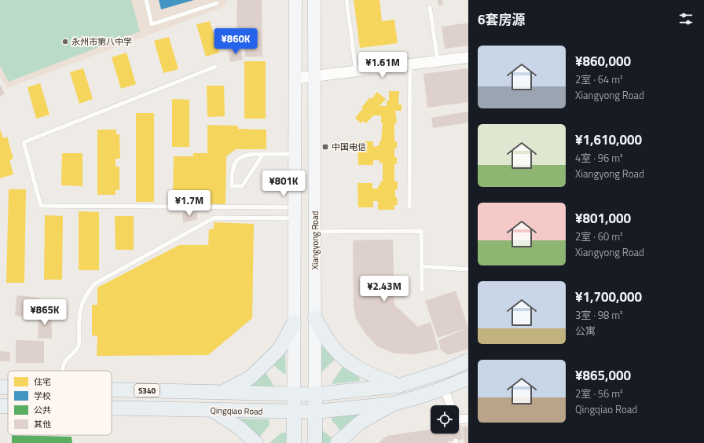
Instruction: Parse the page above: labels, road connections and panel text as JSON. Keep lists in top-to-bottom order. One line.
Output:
{"streets":{"main road":["Xiangyong Road","S340","Qingqiao Road"]},"crossings":[["Xiangyong Road","Qingqiao Road"]],"places":{"other":["永州市第八中学"],"transit":["中国电信"]},"legend":["住宅","学校","公共","其他"],"page":{"heading":"6套房源","price":["¥860K","¥1.61M","¥801K","¥1.7M","¥2.43M","¥865K"],"list":[{"name":"¥860,000","note":"2室 · 64 m² · Xiangyong Road"},{"name":"¥1,610,000","note":"4室 · 96 m² · Xiangyong Road"},{"name":"¥801,000","note":"2室 · 60 m² · Xiangyong Road"},{"name":"¥1,700,000","note":"3室 · 98 m² · 公寓"},{"name":"¥865,000","note":"2室 · 56 m² · Qingqiao Road"}]}}
